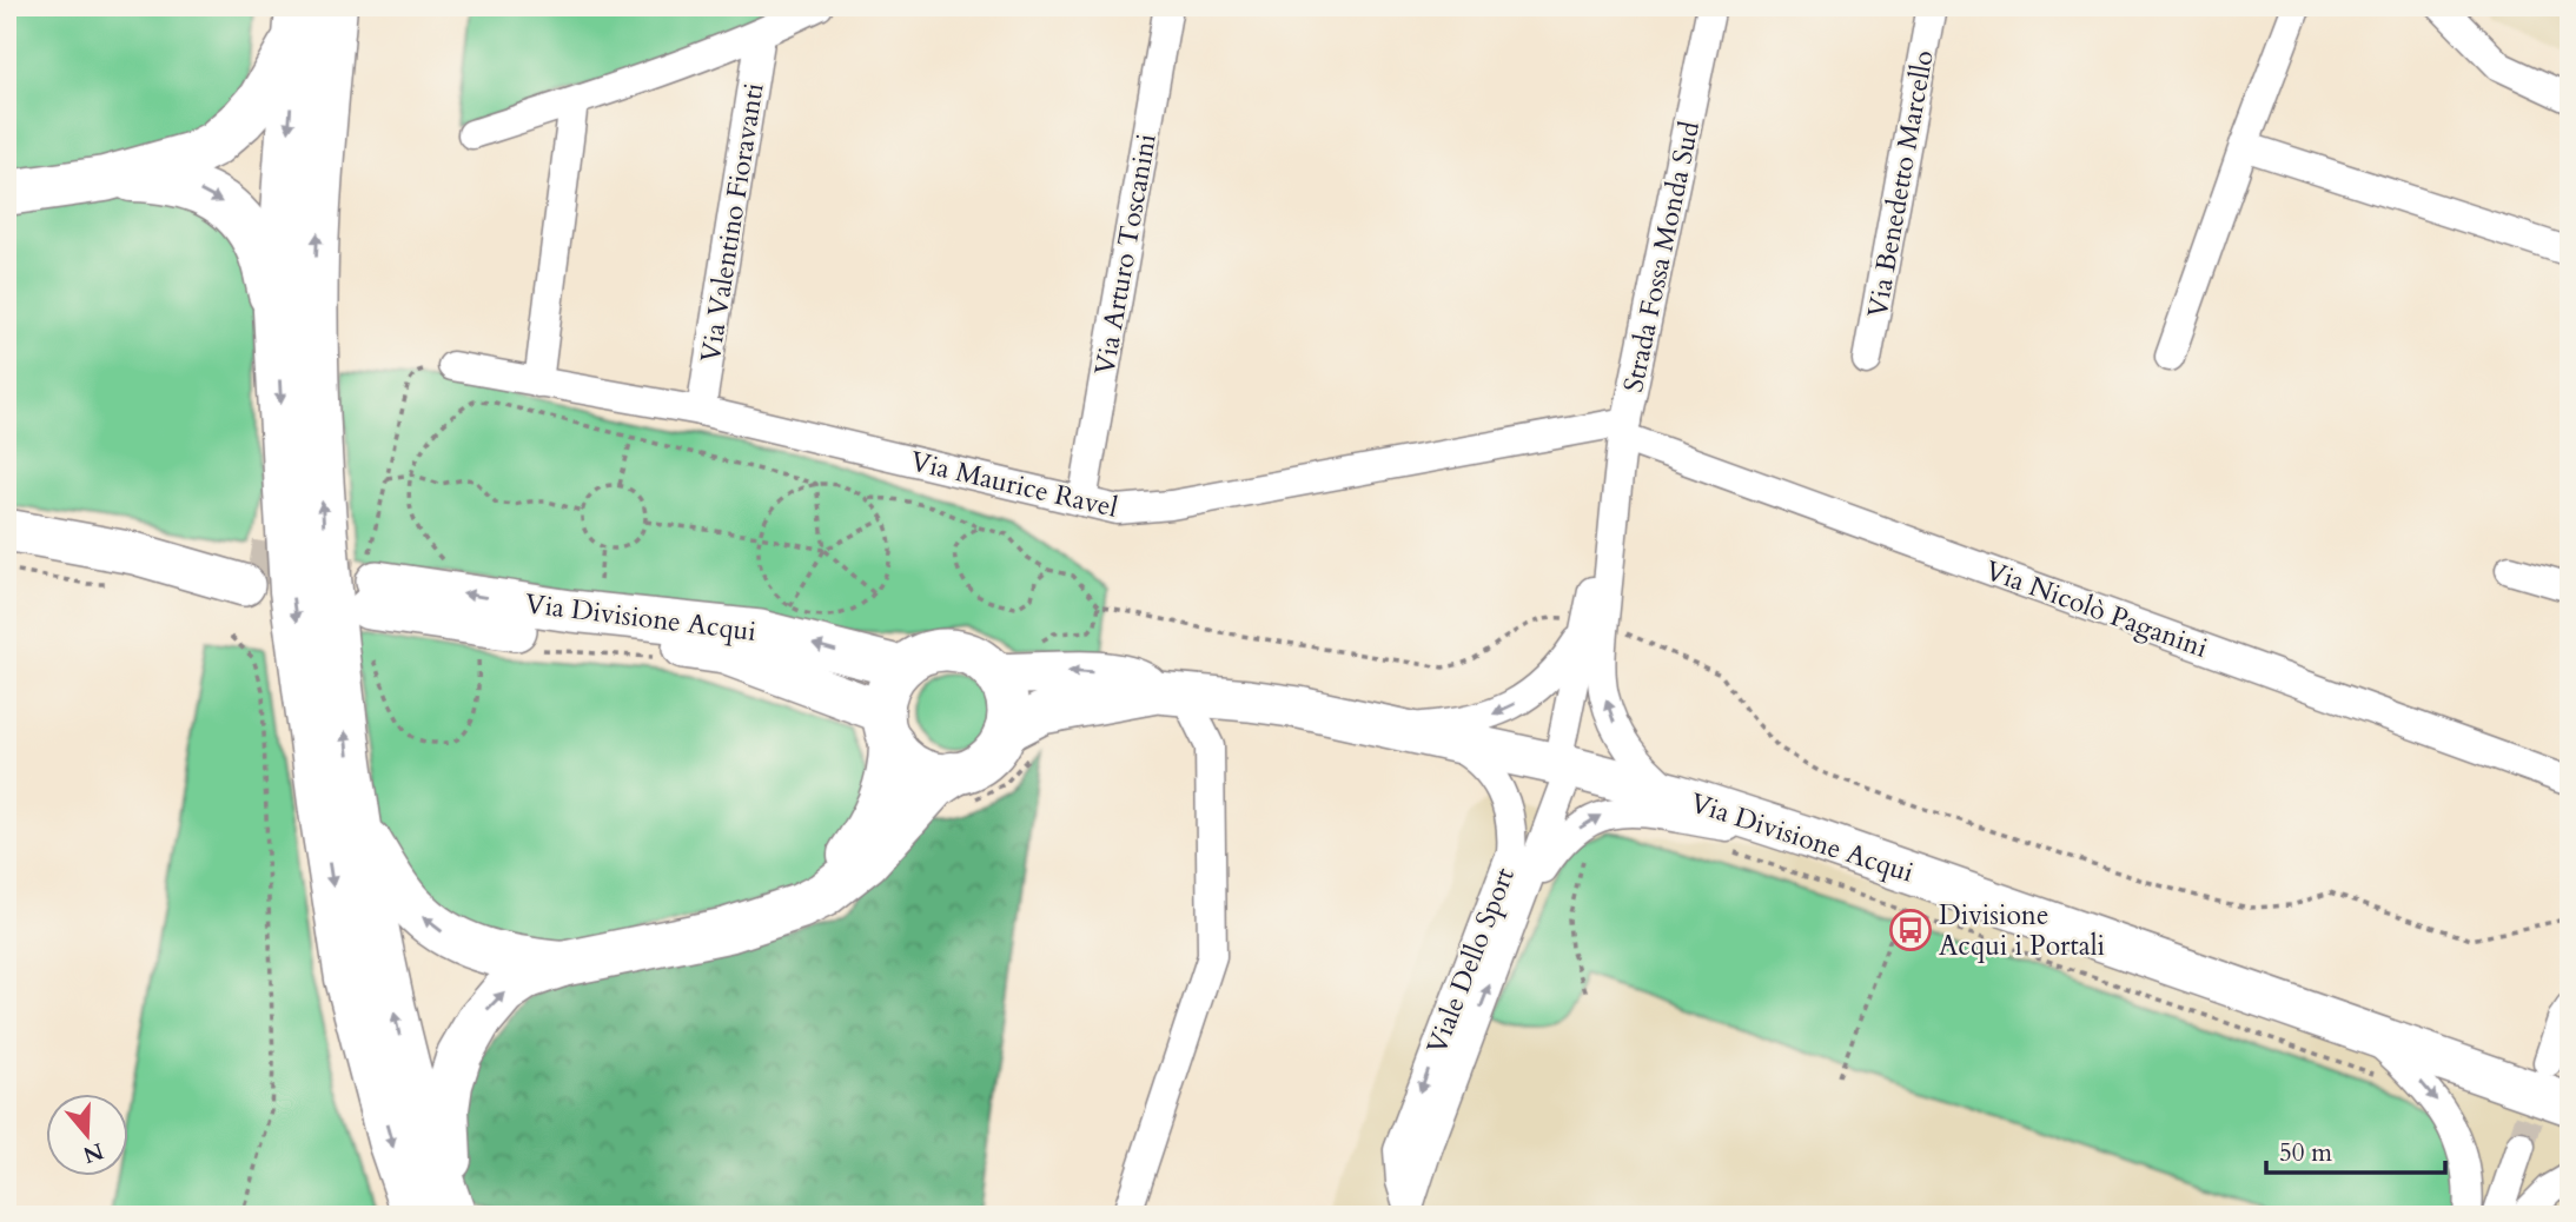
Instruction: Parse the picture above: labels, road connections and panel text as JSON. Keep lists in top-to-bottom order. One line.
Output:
{"streets":{"main road":["Via Divisione Acqui"],"street":["Via Benedetto Marcello","Via Valentino Fioravanti","Via Arturo Toscanini","Strada Fossa Monda Sud","Via Maurice Ravel","Via Nicolò Paganini","Viale Dello Sport"]},"crossings":[["Via Valentino Fioravanti","Via Maurice Ravel"],["Via Arturo Toscanini","Via Maurice Ravel"],["Strada Fossa Monda Sud","Via Maurice Ravel"],["Strada Fossa Monda Sud","Via Nicolò Paganini"],["Strada Fossa Monda Sud","Via Divisione Acqui"],["Strada Fossa Monda Sud","Viale Dello Sport"],["Via Maurice Ravel","Via Nicolò Paganini"],["Via Divisione Acqui","Viale Dello Sport"]],"places":{"bus stop":["Divisione Acqui i Portali"]},"scale_bar":"50 m","north":"bottom"}
